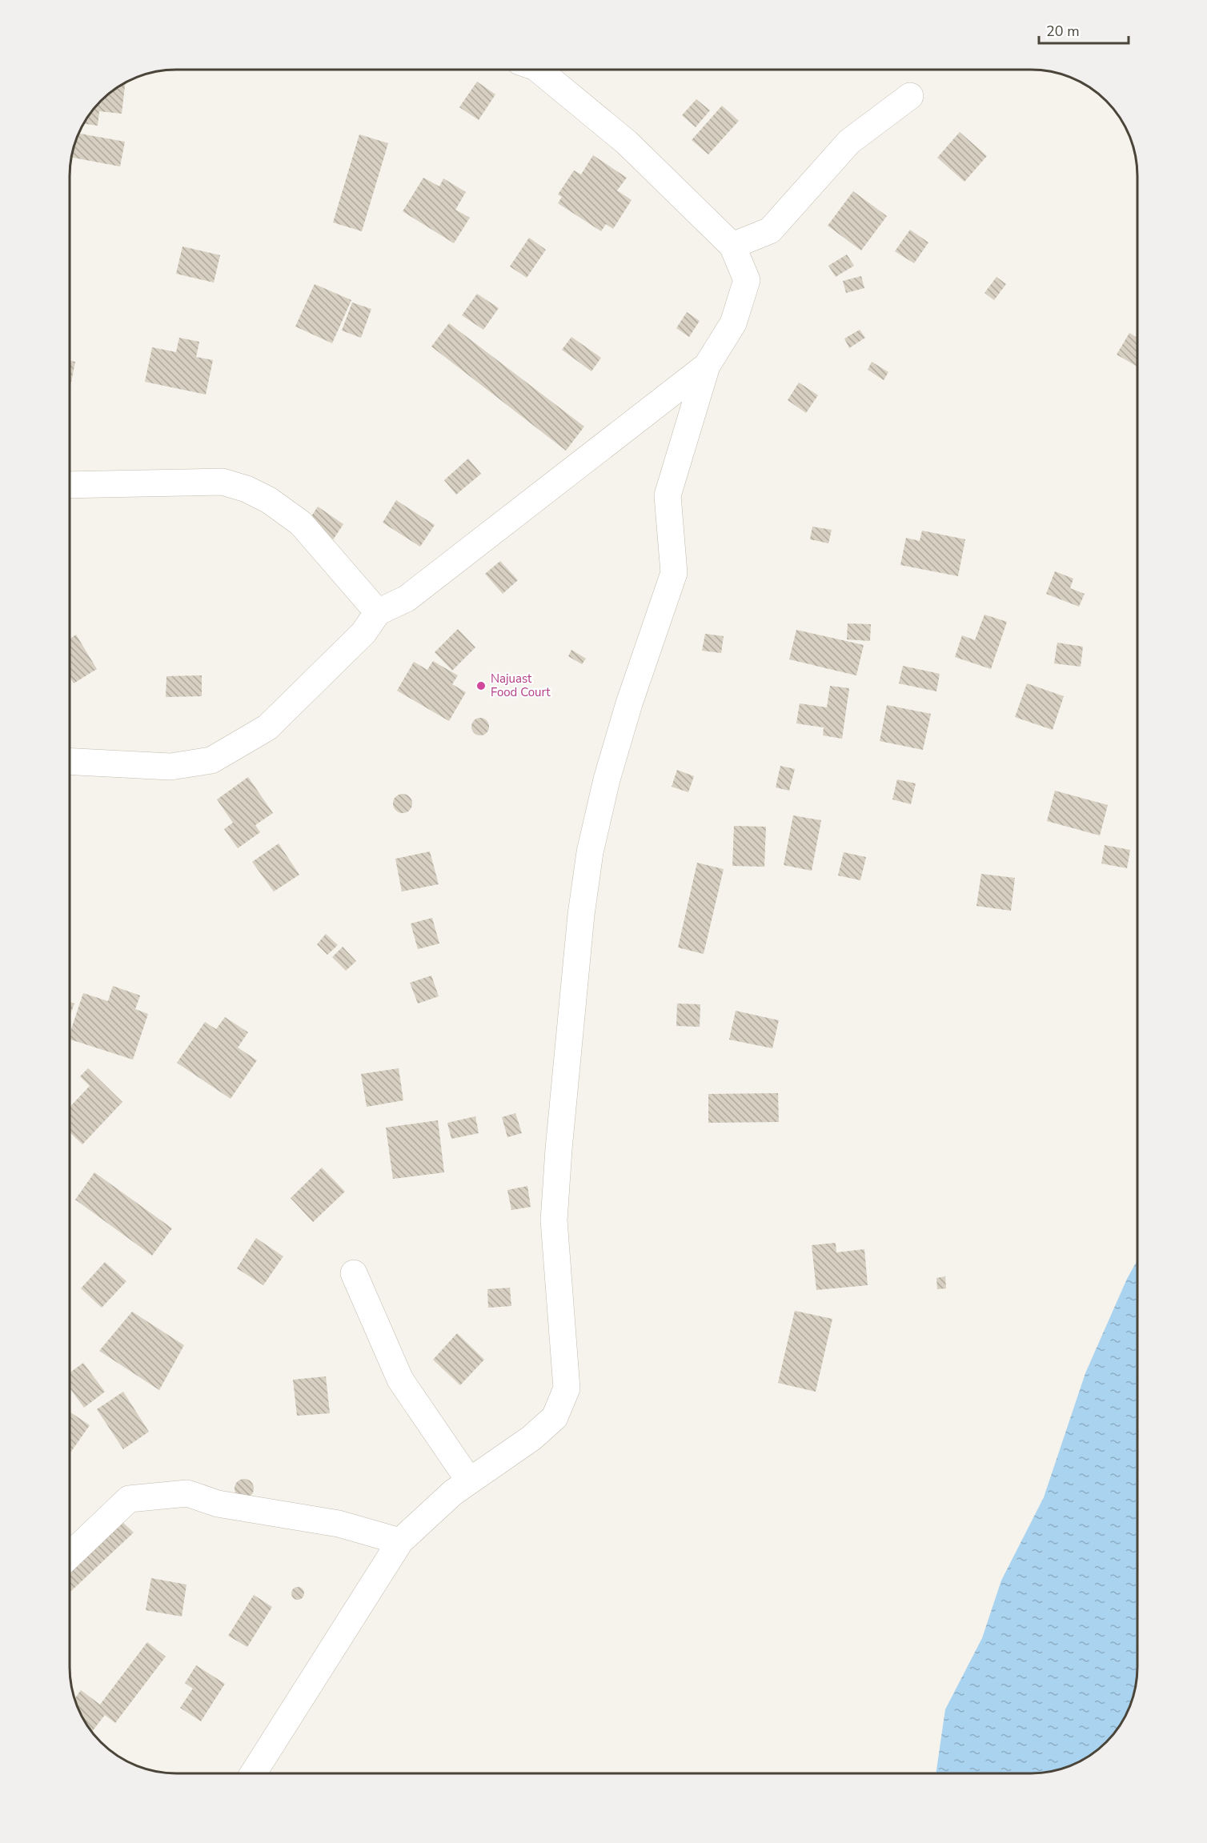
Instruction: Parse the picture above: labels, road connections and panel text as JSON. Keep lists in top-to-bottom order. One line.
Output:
{"places":["Najuast Food Court"],"scale_bar":"20 m"}
